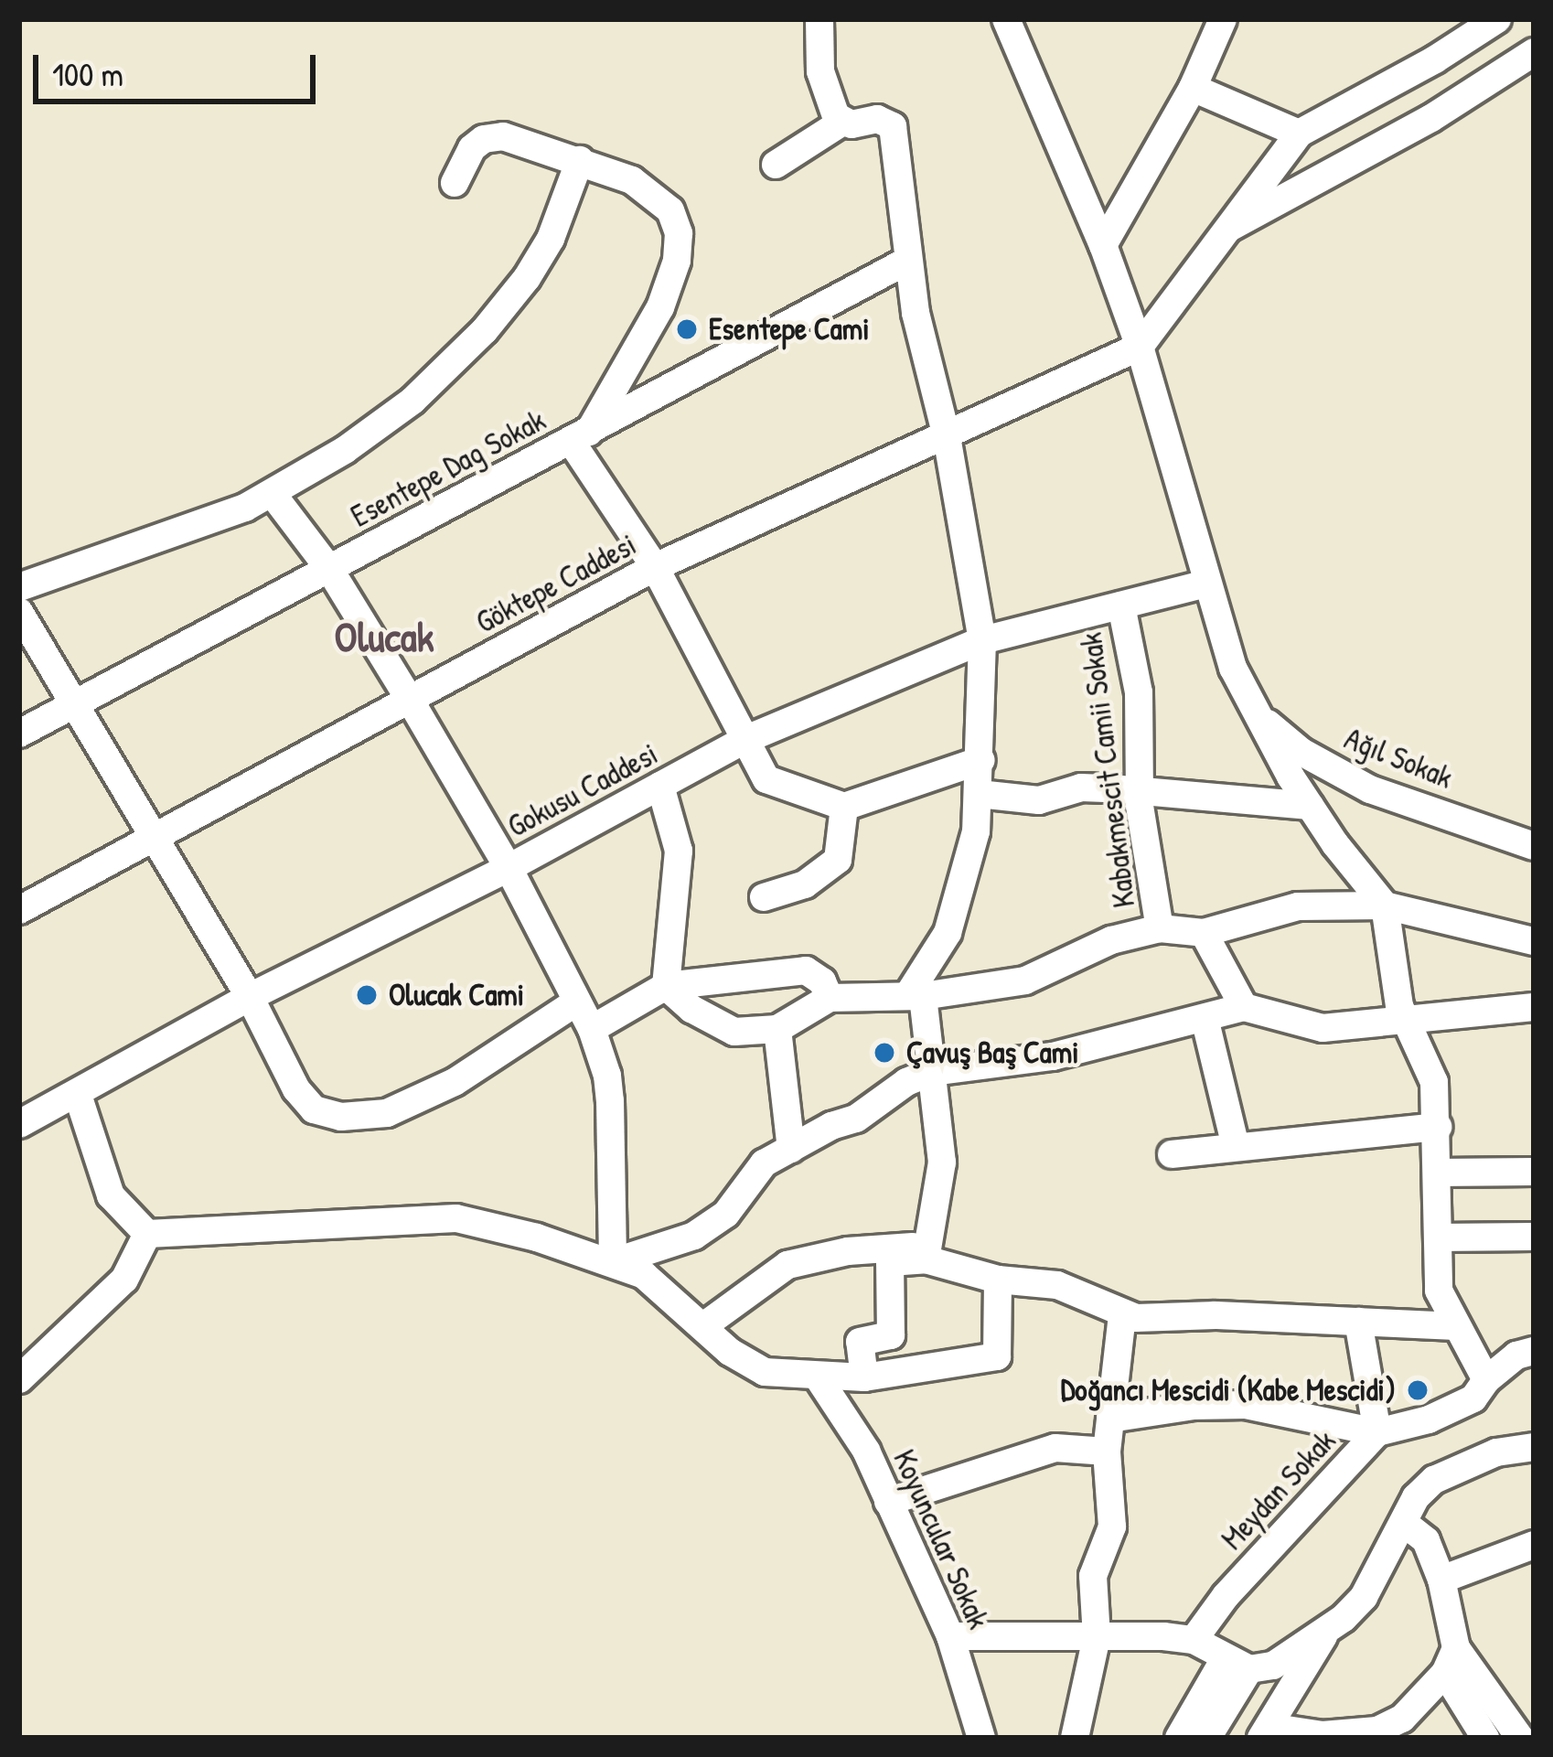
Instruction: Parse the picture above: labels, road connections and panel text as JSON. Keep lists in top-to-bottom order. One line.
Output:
{"streets":{"street":["Esentepe Dag Sokak","Göktepe Caddesi","Ağıl Sokak","Kabakmescit Camii Sokak","Gokusu Caddesi","Meydan Sokak","Koyuncular Sokak"]},"crossings":[["Kabakmescit Camii Sokak","Gokusu Caddesi"]],"districts":["Olucak"],"places":["Esentepe Cami","Olucak Cami","Çavuş Baş Cami","Doğancı Mescidi (Kabe Mescidi)"],"scale_bar":"100 m"}
